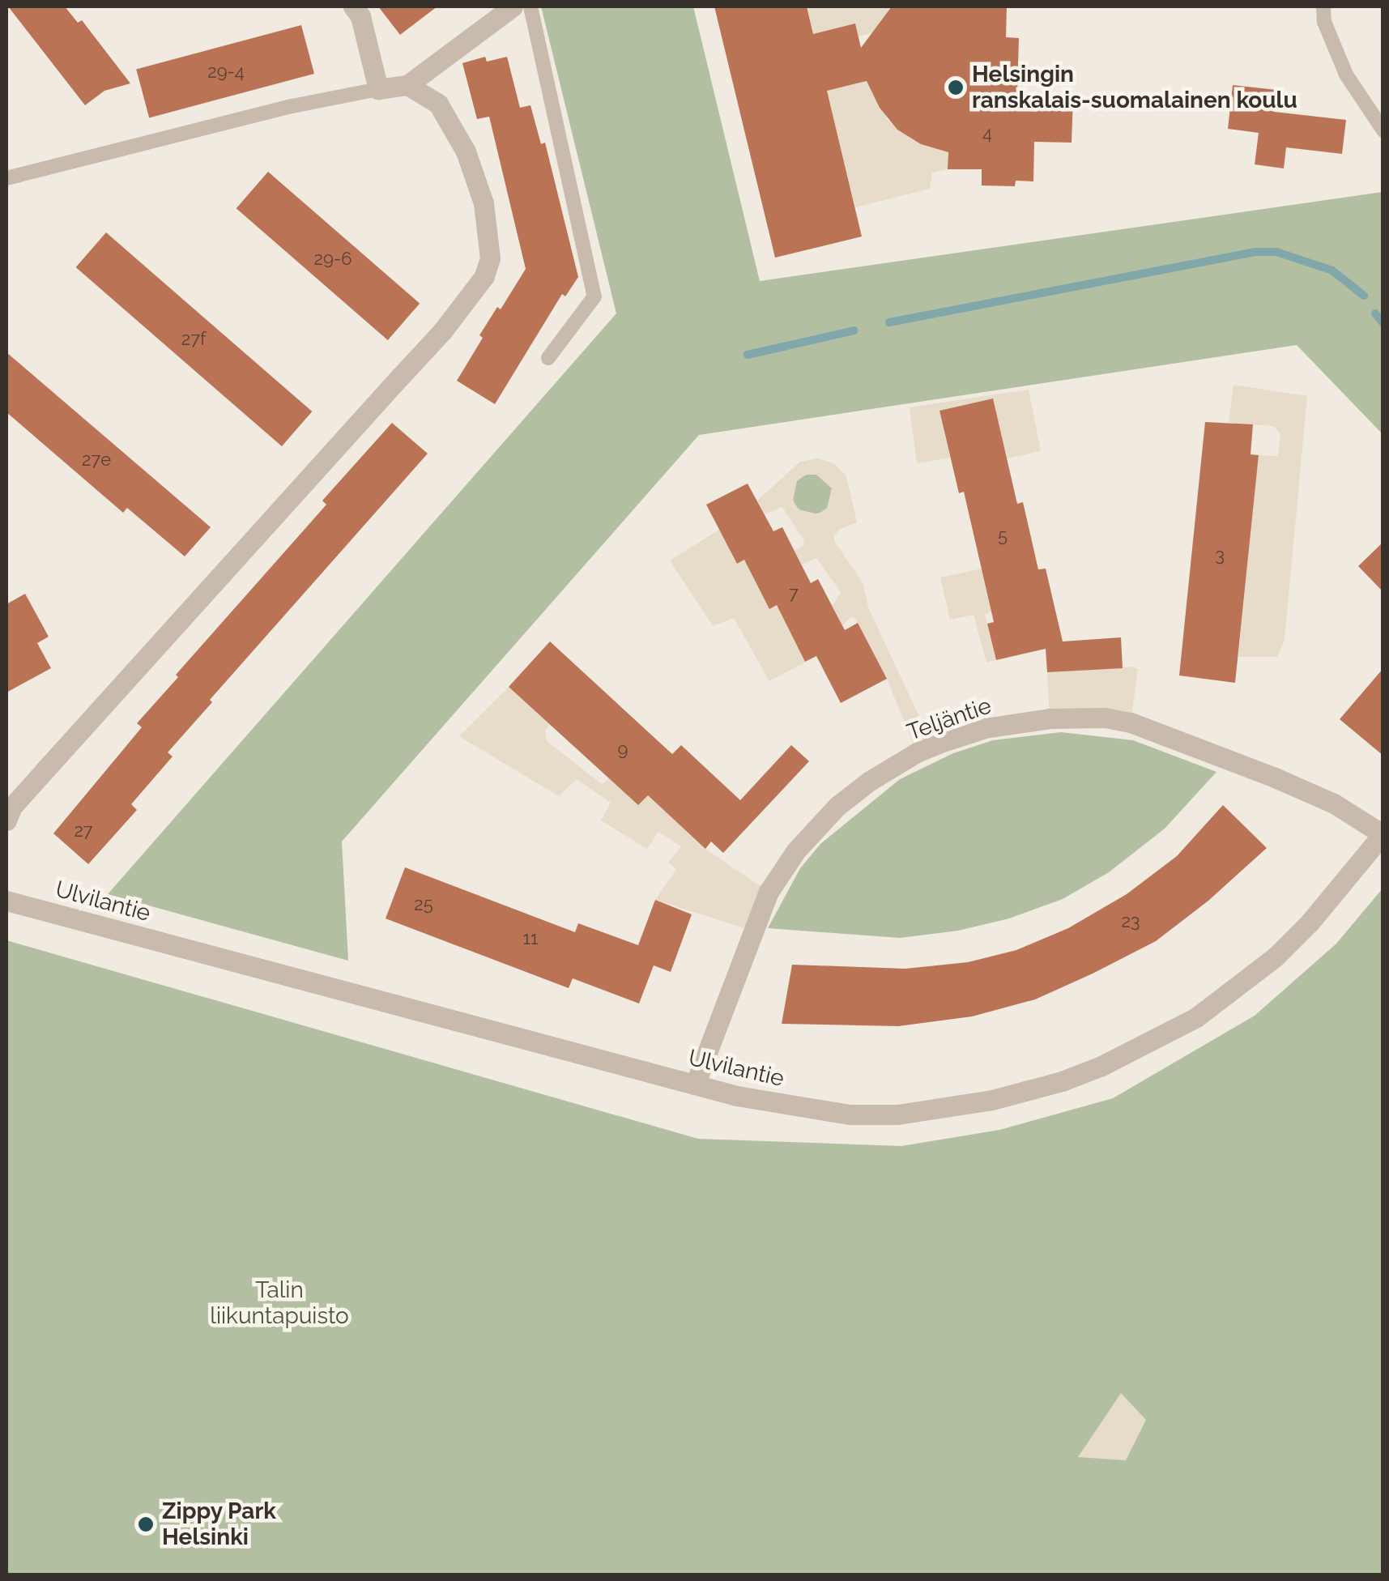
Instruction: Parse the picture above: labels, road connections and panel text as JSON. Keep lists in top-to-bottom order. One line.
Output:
{"streets":{"street":["Teljäntie","Ulvilantie"]},"crossings":[["Teljäntie","Ulvilantie"]],"parks":["Talin liikuntapuisto"],"places":["Helsingin ranskalais-suomalainen koulu","Zippy Park Helsinki"],"house_numbers":["29-4","4","29-6","27f","27e","5","3","7","9","27","25","23","11"]}
